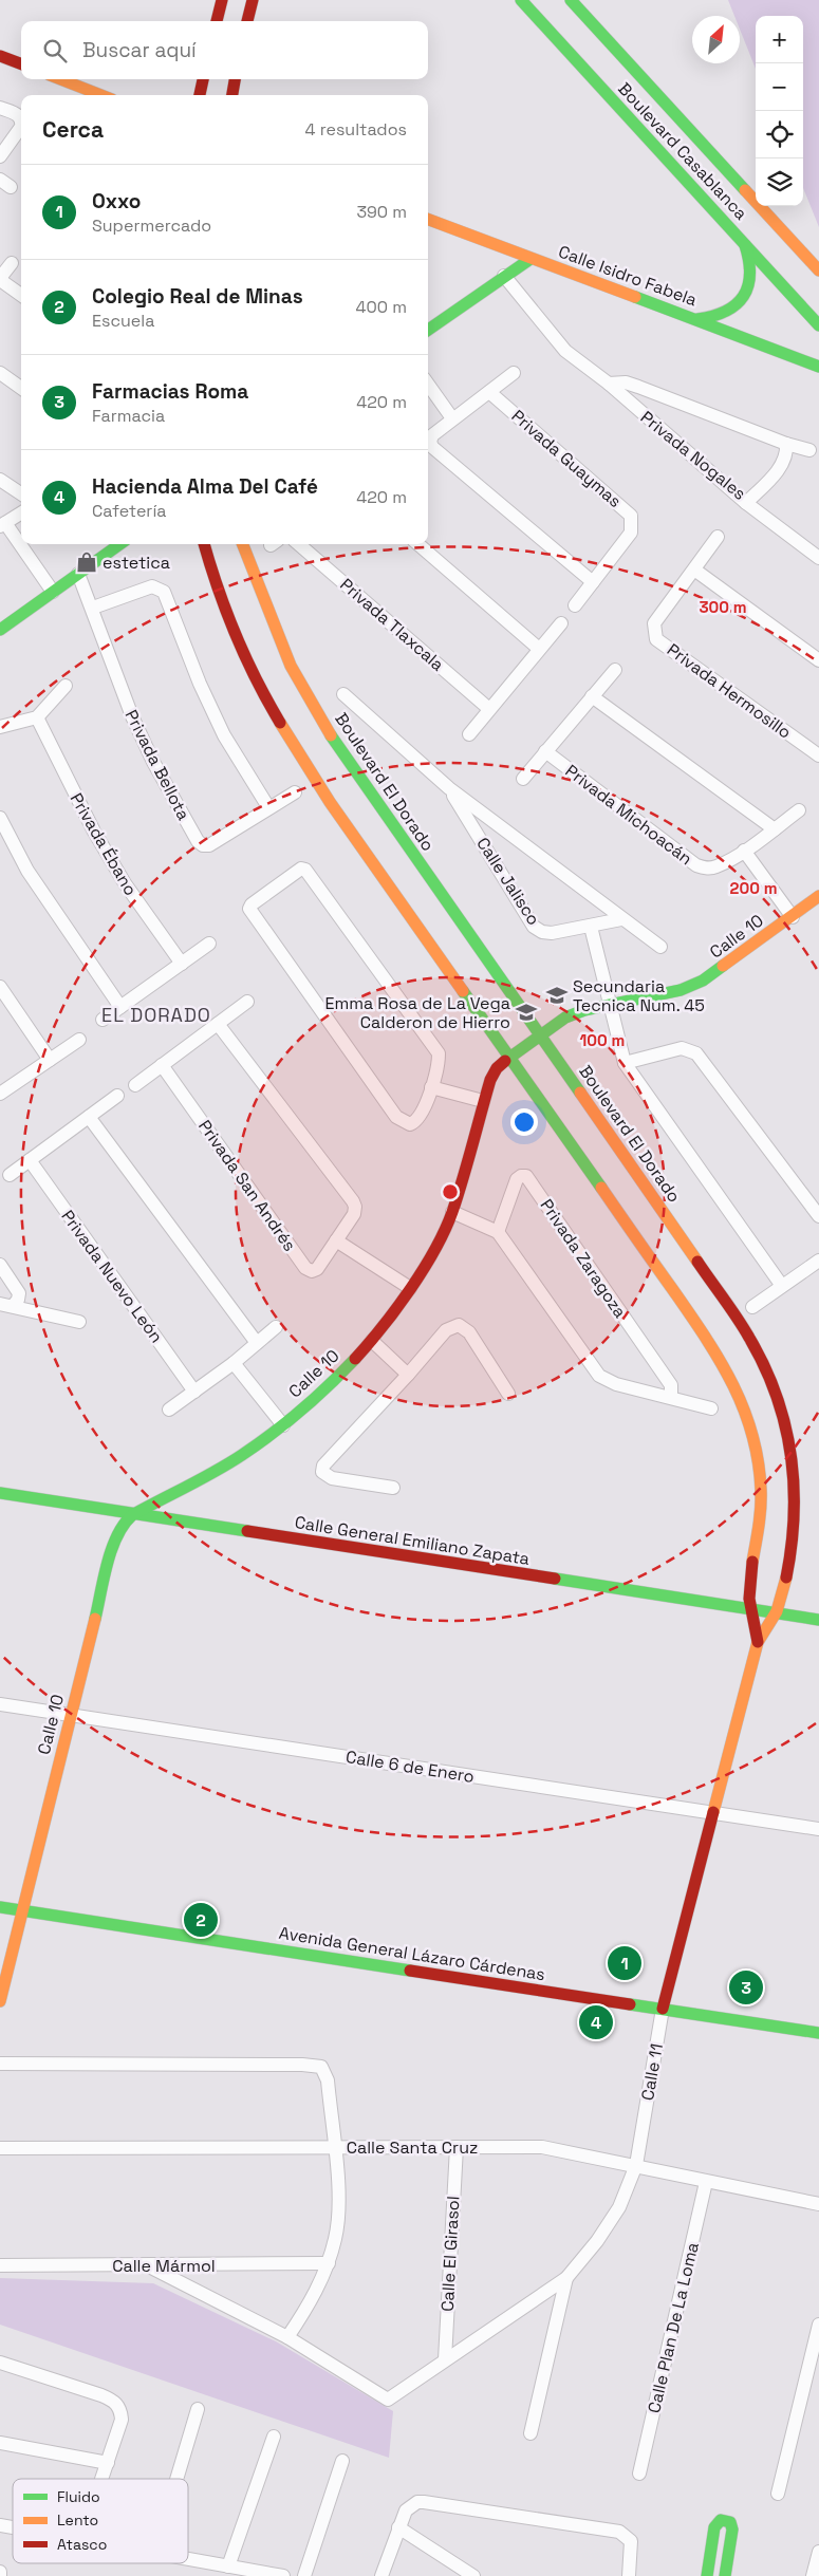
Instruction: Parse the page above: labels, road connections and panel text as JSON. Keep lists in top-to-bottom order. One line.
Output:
{"streets":{"main road":["Boulevard Casablanca","Calle Isidro Fabela","Boulevard El Dorado","Calle 10","Calle General Emiliano Zapata","Avenida General Lázaro Cárdenas","Calle 11"],"street":["Privada Nogales","Privada Guaymas","Privada Tlaxcala","Privada Hermosillo","Privada Bellota","Privada Michoacán","Privada Ébano","Calle Jalisco","Privada San Andrés","Privada Zaragoza","Privada Nuevo León","Calle 6 de Enero","Calle Santa Cruz","Calle El Girasol","Calle Mármol","Calle Plan De La Loma"]},"crossings":[["Boulevard El Dorado","Calle 10"],["Boulevard El Dorado","Calle General Emiliano Zapata"],["Boulevard El Dorado","Calle 11"],["Calle 10","Calle General Emiliano Zapata"],["Calle 10","Calle 6 de Enero"],["Calle 10","Avenida General Lázaro Cárdenas"],["Calle General Emiliano Zapata","Calle 11"],["Calle 6 de Enero","Calle 11"],["Avenida General Lázaro Cárdenas","Calle 11"],["Calle 11","Calle Santa Cruz"],["Calle 11","Calle El Girasol"],["Calle Santa Cruz","Calle El Girasol"],["Calle Santa Cruz","Calle Plan De La Loma"]],"districts":["EL DORADO"],"places":{"shop":["estetica"],"school or university":["Secundaria Tecnica Num. 45","Emma Rosa de La Vega Calderon de Hierro"]},"legend":["Fluido","Lento","Atasco"],"north":"top right","page":{"map_buttons":["+","−"],"search":"Buscar aquí","heading":["Cerca","4 resultados"],"list":[{"mark":"1","name":"Oxxo","note":"Supermercado","value":"390 m"},{"mark":"2","name":"Colegio Real de Minas","note":"Escuela","value":"400 m"},{"mark":"3","name":"Farmacias Roma","note":"Farmacia","value":"420 m"},{"mark":"4","name":"Hacienda Alma Del Café","note":"Cafetería","value":"420 m"}],"pins":["2","1","3","4"]},"rings":["300 m","200 m","100 m"]}
